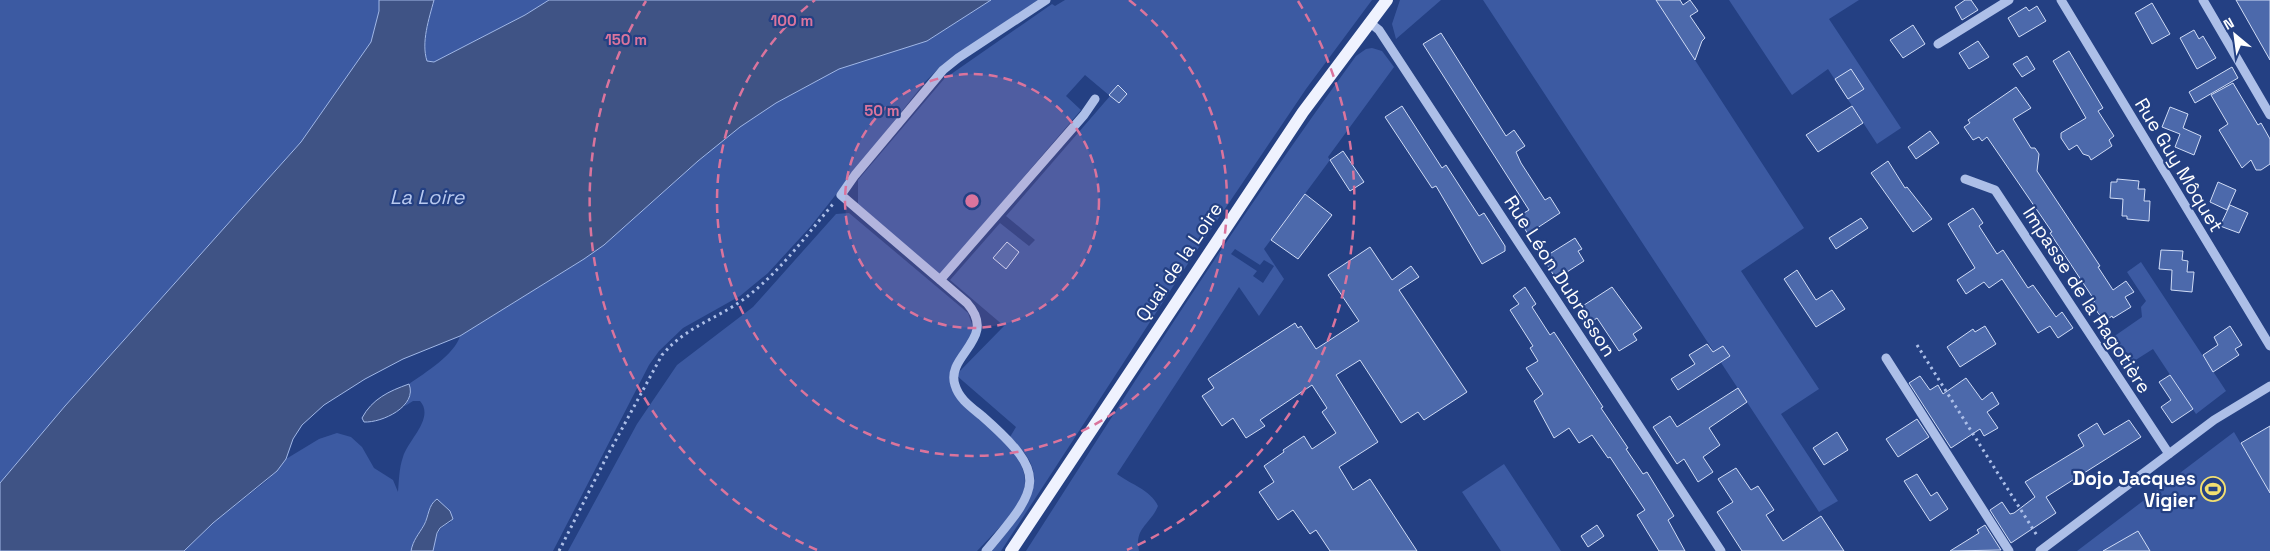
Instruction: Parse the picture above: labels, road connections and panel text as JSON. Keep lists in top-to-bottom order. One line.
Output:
{"streets":{"main road":["Quai de la Loire"],"street":["Rue Guy Môquet","Rue Léon Dubresson","Impasse de la Ragotière"]},"crossings":[["Quai de la Loire","Rue Léon Dubresson"]],"water":["La Loire"],"places":{"sports":["Dojo Jacques Vigier"]},"north":"top left","rings":["100 m","150 m","50 m"]}
